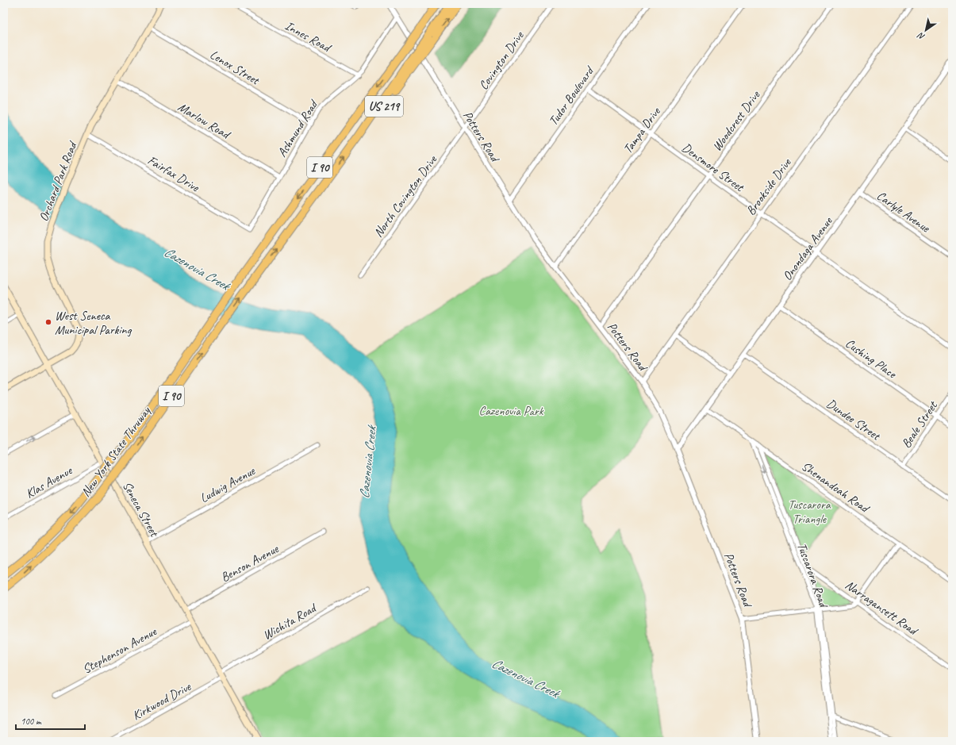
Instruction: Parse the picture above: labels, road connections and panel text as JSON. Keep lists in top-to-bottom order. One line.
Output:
{"streets":{"highway":["US 219","I 90","New York State Thruway"],"main road":["Orchard Park Road","Seneca Street"],"street":["Innes Road","Covington Drive","Lenox Street","Tudor Boulevard","Marlow Road","Woodcrest Drive","Ashmund Road","Tampa Drive","Potters Road","Densmore Street","Fairfax Drive","Brookside Drive","North Covington Drive","Carlyle Avenue","Onondaga Avenue","Cushing Place","Dundee Street","Beale Street","Klas Avenue","Ludwig Avenue","Shenandoah Road","Benson Avenue","Tuscarora Road","Narragansett Road","Wichita Road","Stephenson Avenue","Kirkwood Drive"]},"crossings":[["Innes Road","Ashmund Road"],["Covington Drive","Potters Road"],["Covington Drive","North Covington Drive"],["Lenox Street","Ashmund Road"],["Lenox Street","Orchard Park Road"],["Tudor Boulevard","Potters Road"],["Tudor Boulevard","Densmore Street"],["US 219","New York State Thruway"],["Marlow Road","Ashmund Road"],["Marlow Road","Orchard Park Road"],["Woodcrest Drive","Potters Road"],["Woodcrest Drive","Densmore Street"],["Ashmund Road","Potters Road"],["Ashmund Road","Fairfax Drive"],["Tampa Drive","Potters Road"],["Tampa Drive","Densmore Street"],["Potters Road","Brookside Drive"],["Potters Road","North Covington Drive"],["Potters Road","Onondaga Avenue"],["Densmore Street","Brookside Drive"],["Densmore Street","Onondaga Avenue"],["Fairfax Drive","Orchard Park Road"],["Orchard Park Road","Seneca Street"],["Carlyle Avenue","Onondaga Avenue"],["Onondaga Avenue","Cushing Place"],["Onondaga Avenue","Dundee Street"],["Onondaga Avenue","Shenandoah Road"],["Cushing Place","Beale Street"],["Dundee Street","Beale Street"],["Klas Avenue","Seneca Street"],["Ludwig Avenue","Seneca Street"],["Shenandoah Road","Tuscarora Road"],["Seneca Street","Benson Avenue"],["Seneca Street","Wichita Road"],["Seneca Street","Stephenson Avenue"],["Seneca Street","Kirkwood Drive"],["Tuscarora Road","Narragansett Road"],["Wichita Road","Kirkwood Drive"]],"water":["Cazenovia Creek"],"parks":["Cazenovia Park","Tuscarora Triangle"],"places":["West Seneca Municipal Parking"],"scale_bar":"100 m","north":"bottom left"}
